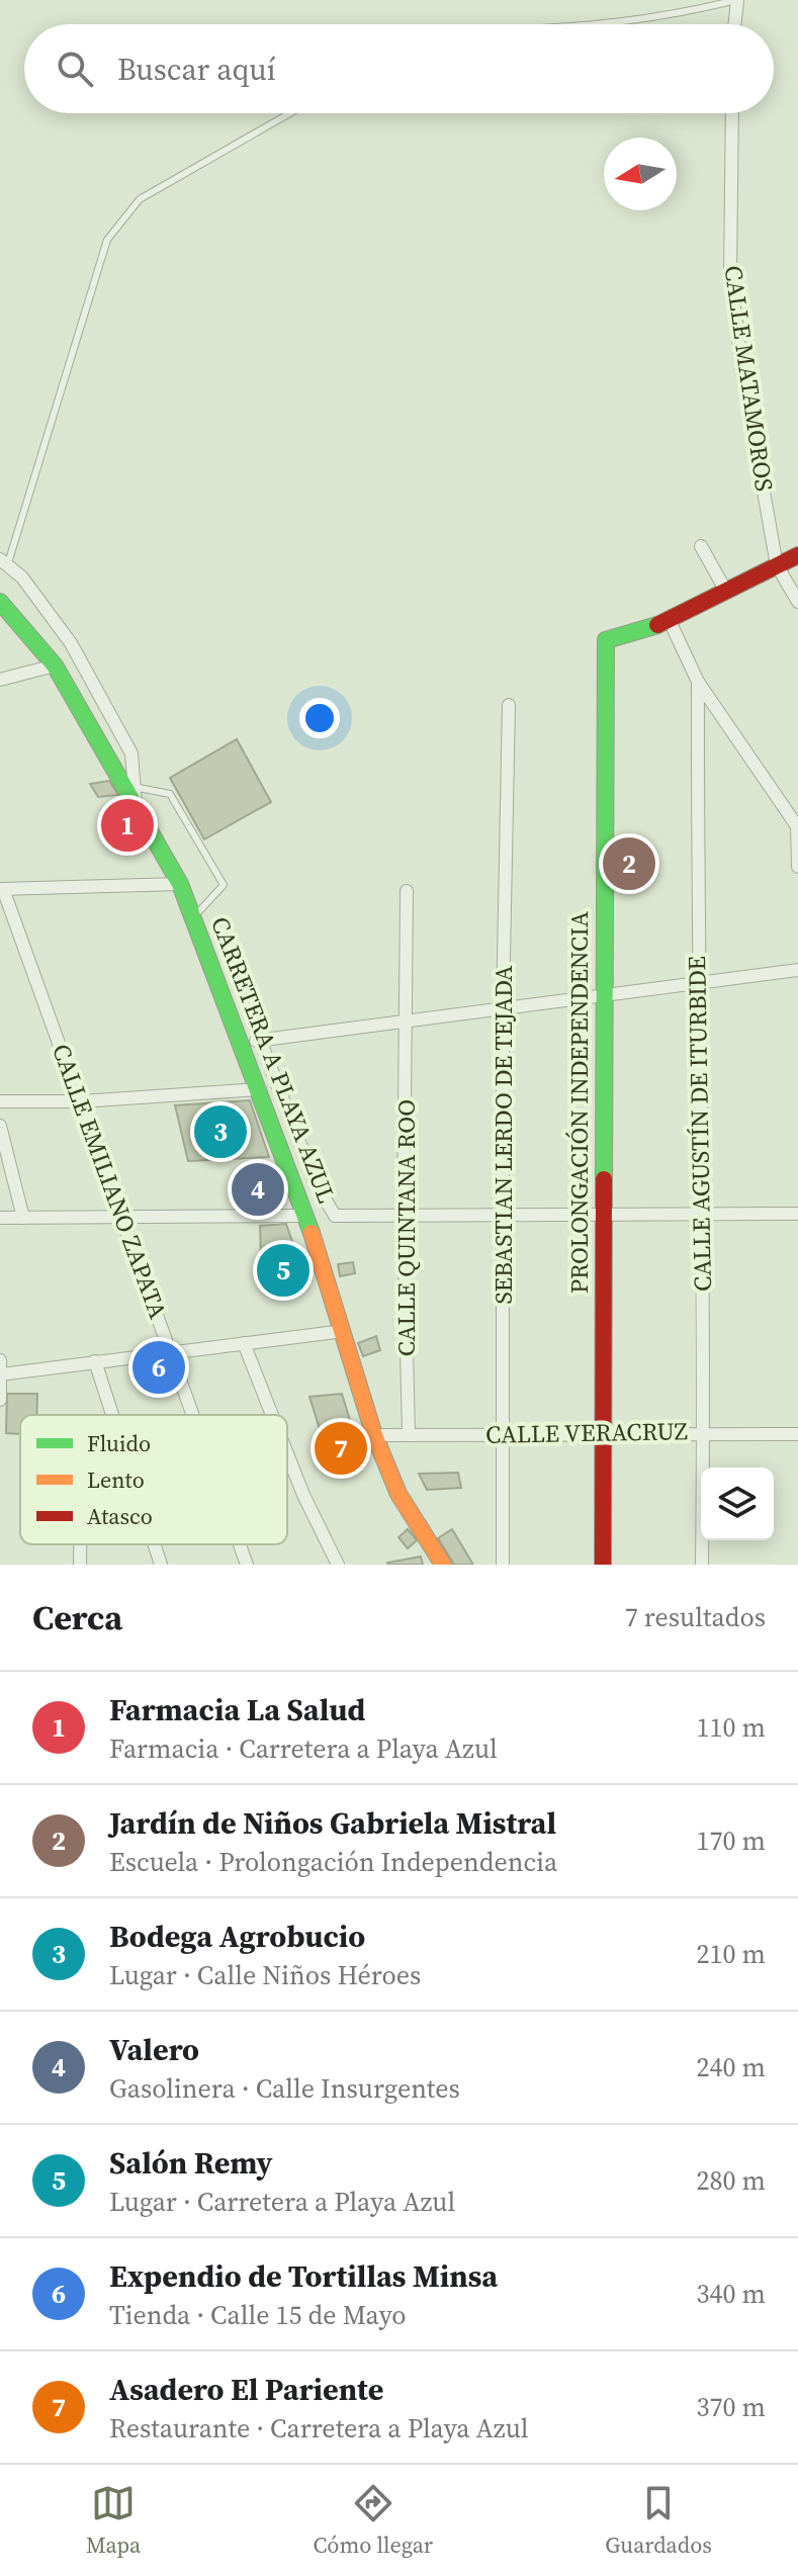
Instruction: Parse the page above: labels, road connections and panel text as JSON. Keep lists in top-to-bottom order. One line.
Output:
{"streets":{"street":["CALLE MATAMOROS","CARRETERA A PLAYA AZUL","PROLONGACIÓN INDEPENDENCIA","CALLE AGUSTÍN DE ITURBIDE","SEBASTIAN LERDO DE TEJADA","CALLE EMILIANO ZAPATA","CALLE QUINTANA ROO","CALLE VERACRUZ"]},"crossings":[["CARRETERA A PLAYA AZUL","CALLE VERACRUZ"],["PROLONGACIÓN INDEPENDENCIA","CALLE VERACRUZ"],["CALLE AGUSTÍN DE ITURBIDE","CALLE VERACRUZ"],["SEBASTIAN LERDO DE TEJADA","CALLE VERACRUZ"],["CALLE QUINTANA ROO","CALLE VERACRUZ"]],"legend":["Fluido","Lento","Atasco"],"north":"left","page":{"search":"Buscar aquí","pins":["1","2","3","4","5","6","7"],"heading":["Cerca","7 resultados"],"list":[{"mark":"1","name":"Farmacia La Salud","note":"Farmacia · Carretera a Playa Azul","value":"110 m"},{"mark":"2","name":"Jardín de Niños Gabriela Mistral","note":"Escuela · Prolongación Independencia","value":"170 m"},{"mark":"3","name":"Bodega Agrobucio","note":"Lugar · Calle Niños Héroes","value":"210 m"},{"mark":"4","name":"Valero","note":"Gasolinera · Calle Insurgentes","value":"240 m"},{"mark":"5","name":"Salón Remy","note":"Lugar · Carretera a Playa Azul","value":"280 m"},{"mark":"6","name":"Expendio de Tortillas Minsa","note":"Tienda · Calle 15 de Mayo","value":"340 m"},{"mark":"7","name":"Asadero El Pariente","note":"Restaurante · Carretera a Playa Azul","value":"370 m"}],"nav":["Mapa","Cómo llegar","Guardados"]}}
